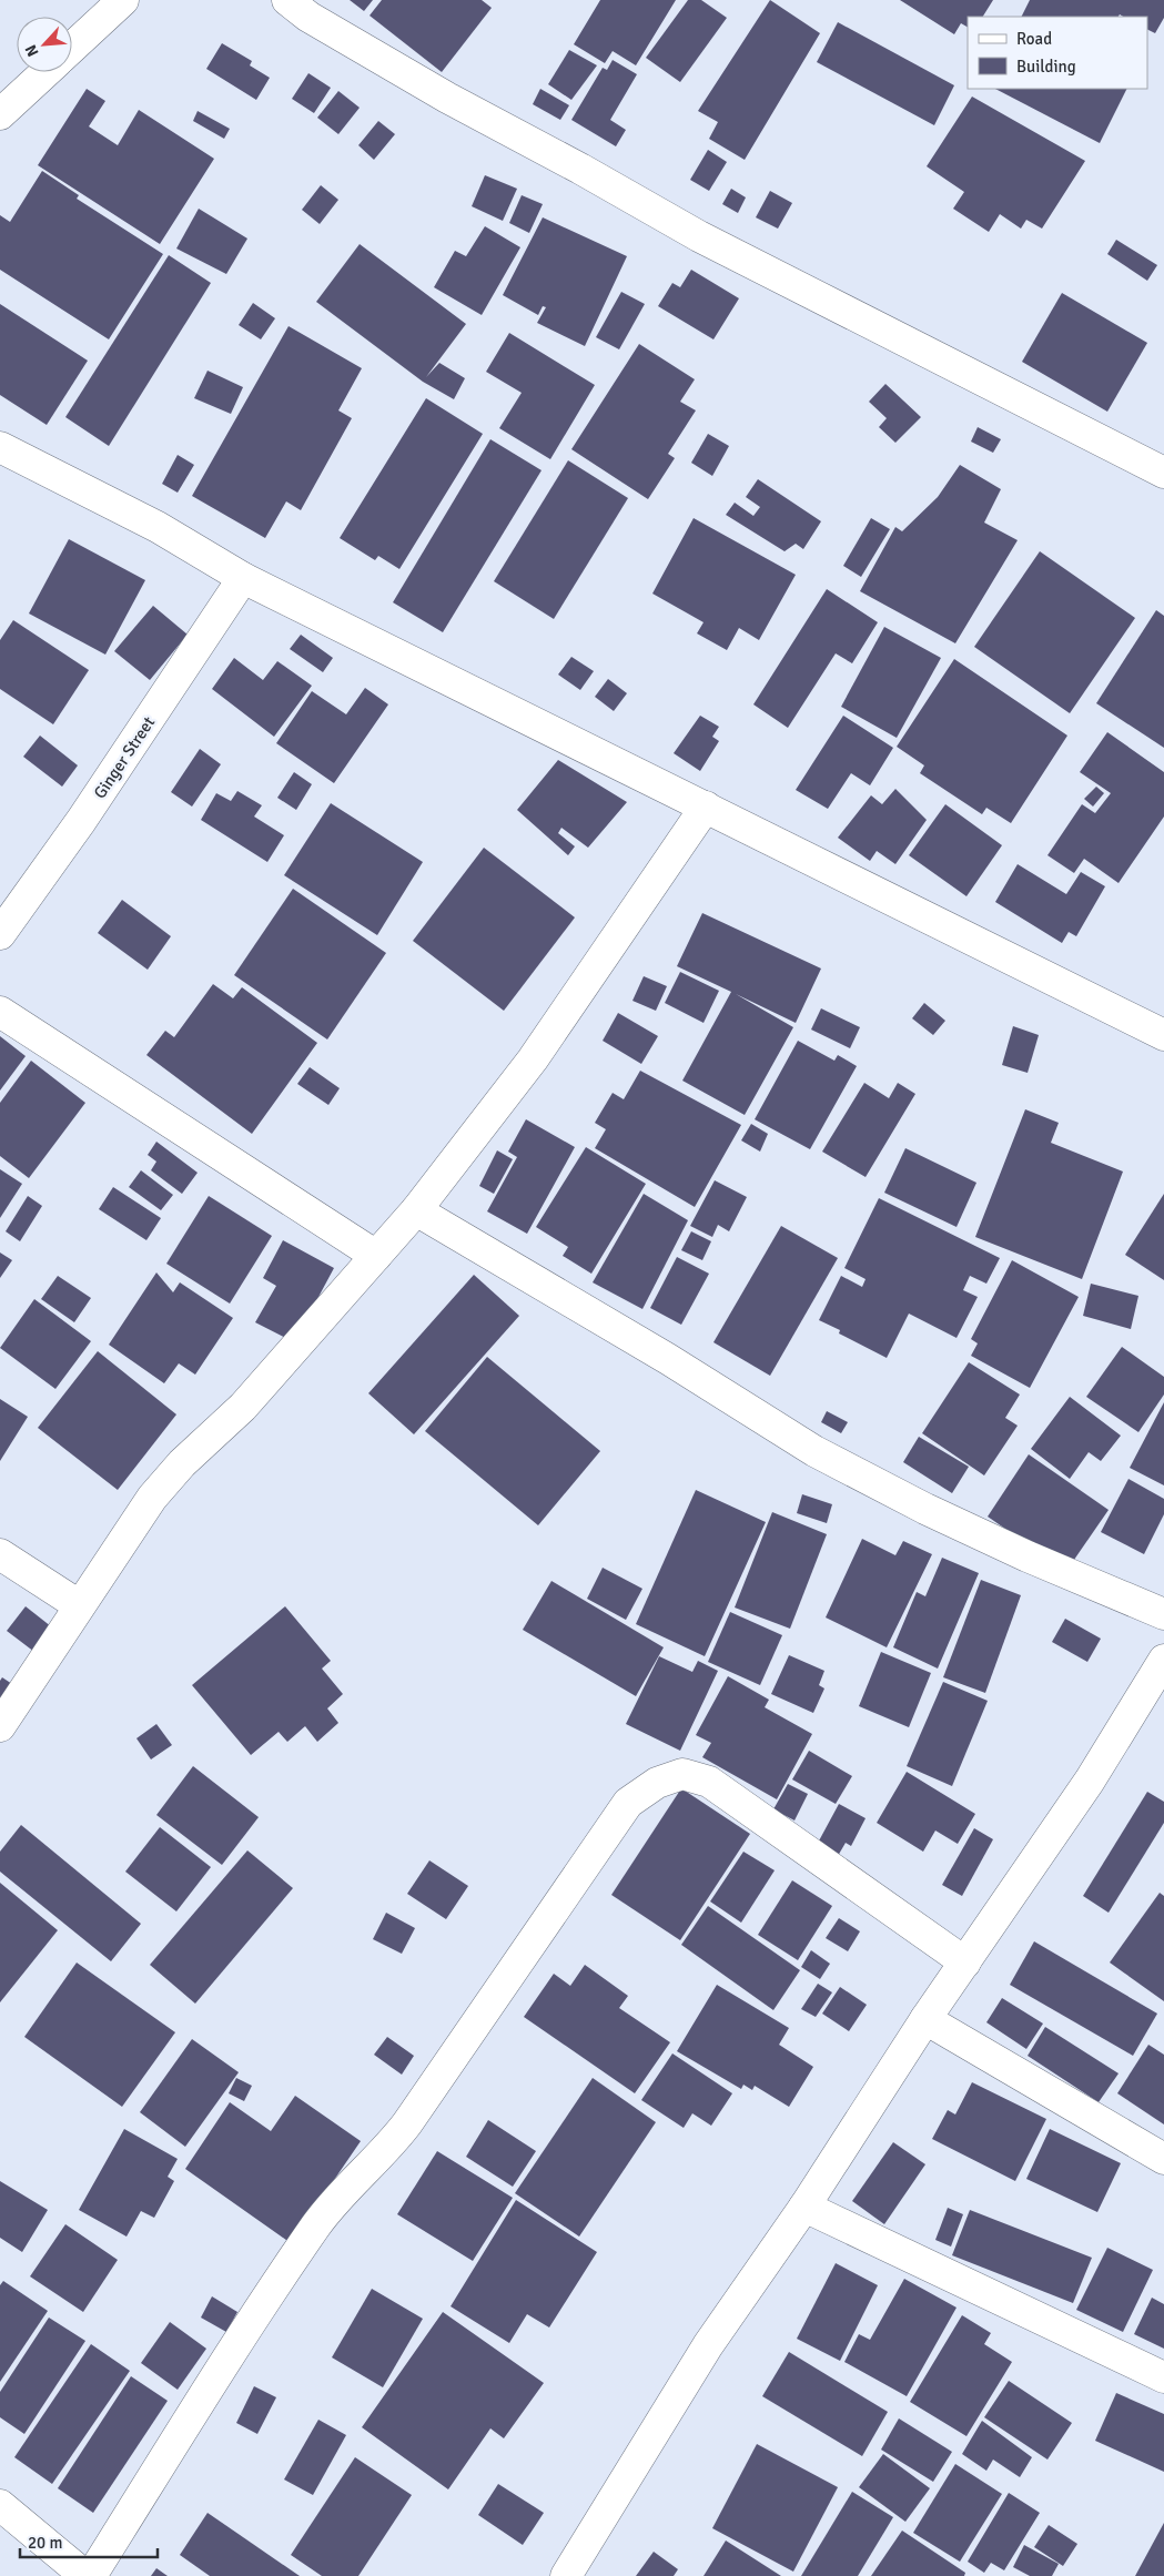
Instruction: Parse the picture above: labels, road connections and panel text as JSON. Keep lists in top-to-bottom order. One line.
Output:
{"streets":{"street":["Ginger Street"]},"legend":["Road","Building"],"scale_bar":"20 m","north":"bottom left"}
